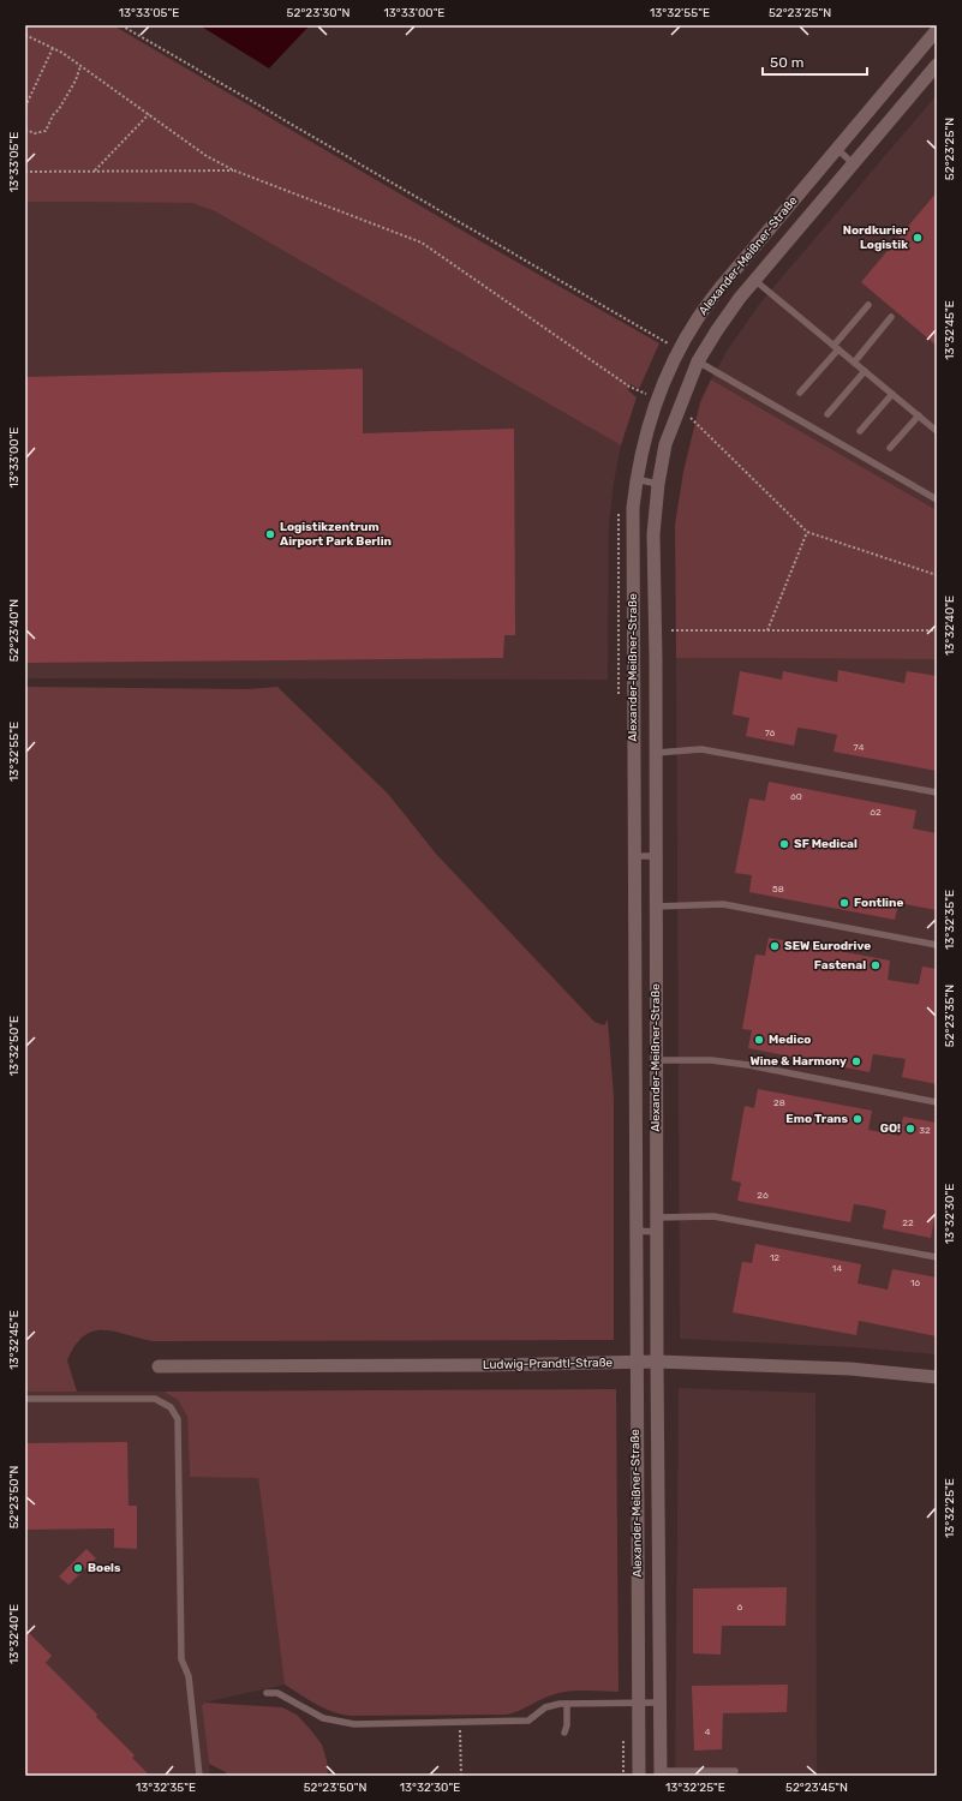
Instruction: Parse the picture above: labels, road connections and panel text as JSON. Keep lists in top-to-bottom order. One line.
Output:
{"streets":{"street":["Alexander-Meißner-Straße","Ludwig-Prandtl-Straße"]},"crossings":[["Alexander-Meißner-Straße","Ludwig-Prandtl-Straße"]],"places":["Nordkurier Logistik","Logistikzentrum Airport Park Berlin","SF Medical","Fontline","SEW Eurodrive","Fastenal","Medico","Wine & Harmony","Emo Trans","GO!","Boels"],"house_numbers":["76","74","60","62","58","28","32","26","22","12","14","16","6","4"],"scale_bar":"50 m","coordinates":["13°33'05\"E","52°23'30\"N","13°33'00\"E","13°32'55\"E","52°23'25\"N","13°32'45\"E","13°32'40\"E","52°23'40\"N","13°32'35\"E","52°23'35\"N","13°32'50\"E","13°32'30\"E","52°23'50\"N","13°32'25\"E","52°23'45\"N"]}
